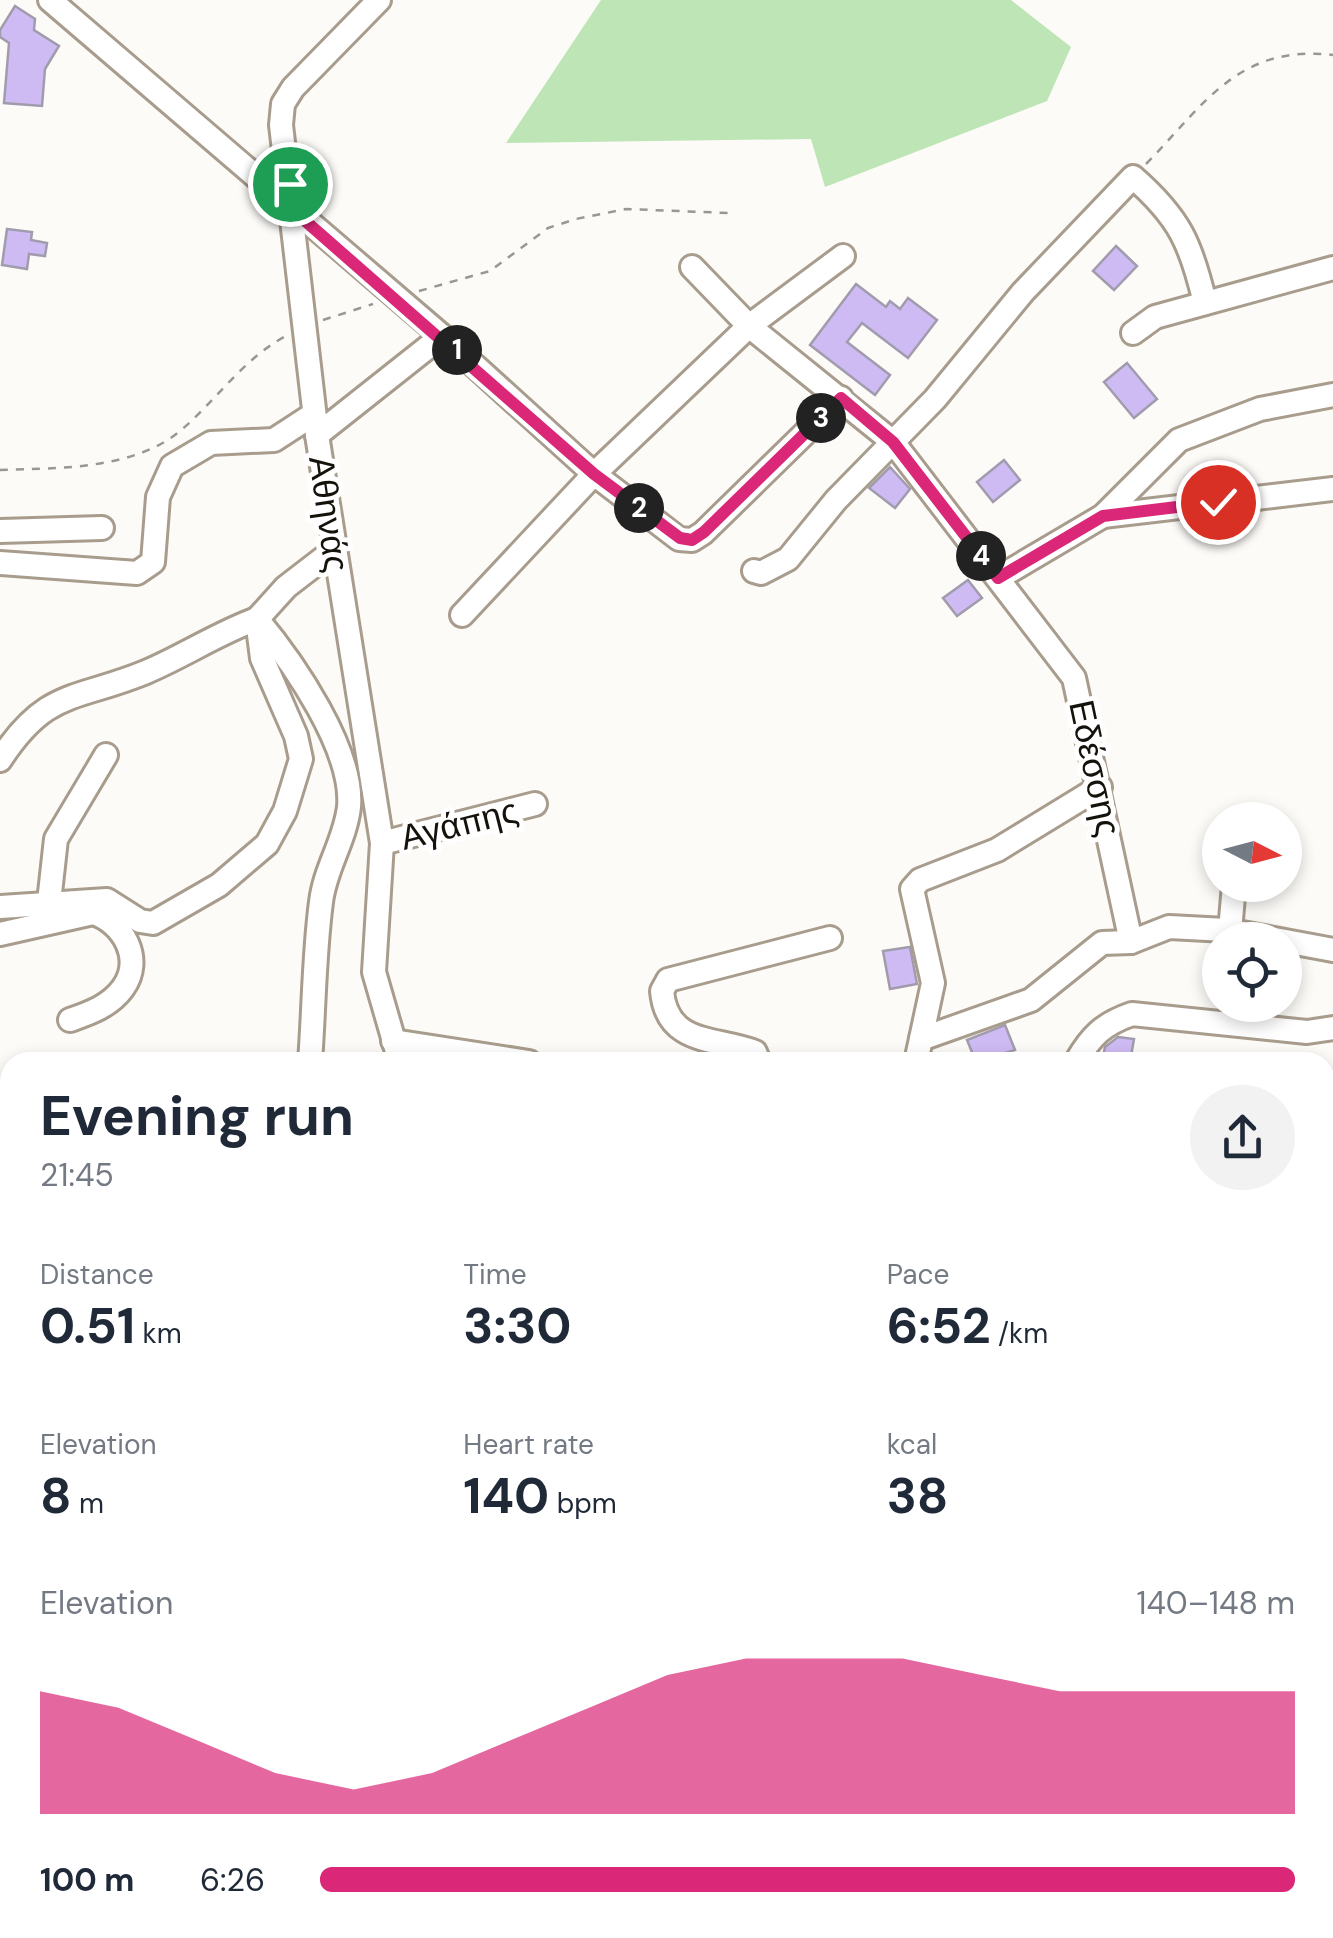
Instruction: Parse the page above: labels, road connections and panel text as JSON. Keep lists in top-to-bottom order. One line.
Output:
{"streets":{"street":["Αθηνάς","Εδέσσης","Αγάπης"]},"crossings":[["Αθηνάς","Αγάπης"]],"north":"right","page":{"pins":["1","3","2","4"],"heading":["Evening run","21:45"],"stats":[["Distance","0.51 km"],["Time","3:30"],["Pace","6:52 /km"],["Elevation","8 m"],["Heart rate","140 bpm"],["kcal","38"]],"chart":["Elevation","140–148 m"],"list":[{"name":"100 m","note":"6:26"}]}}
